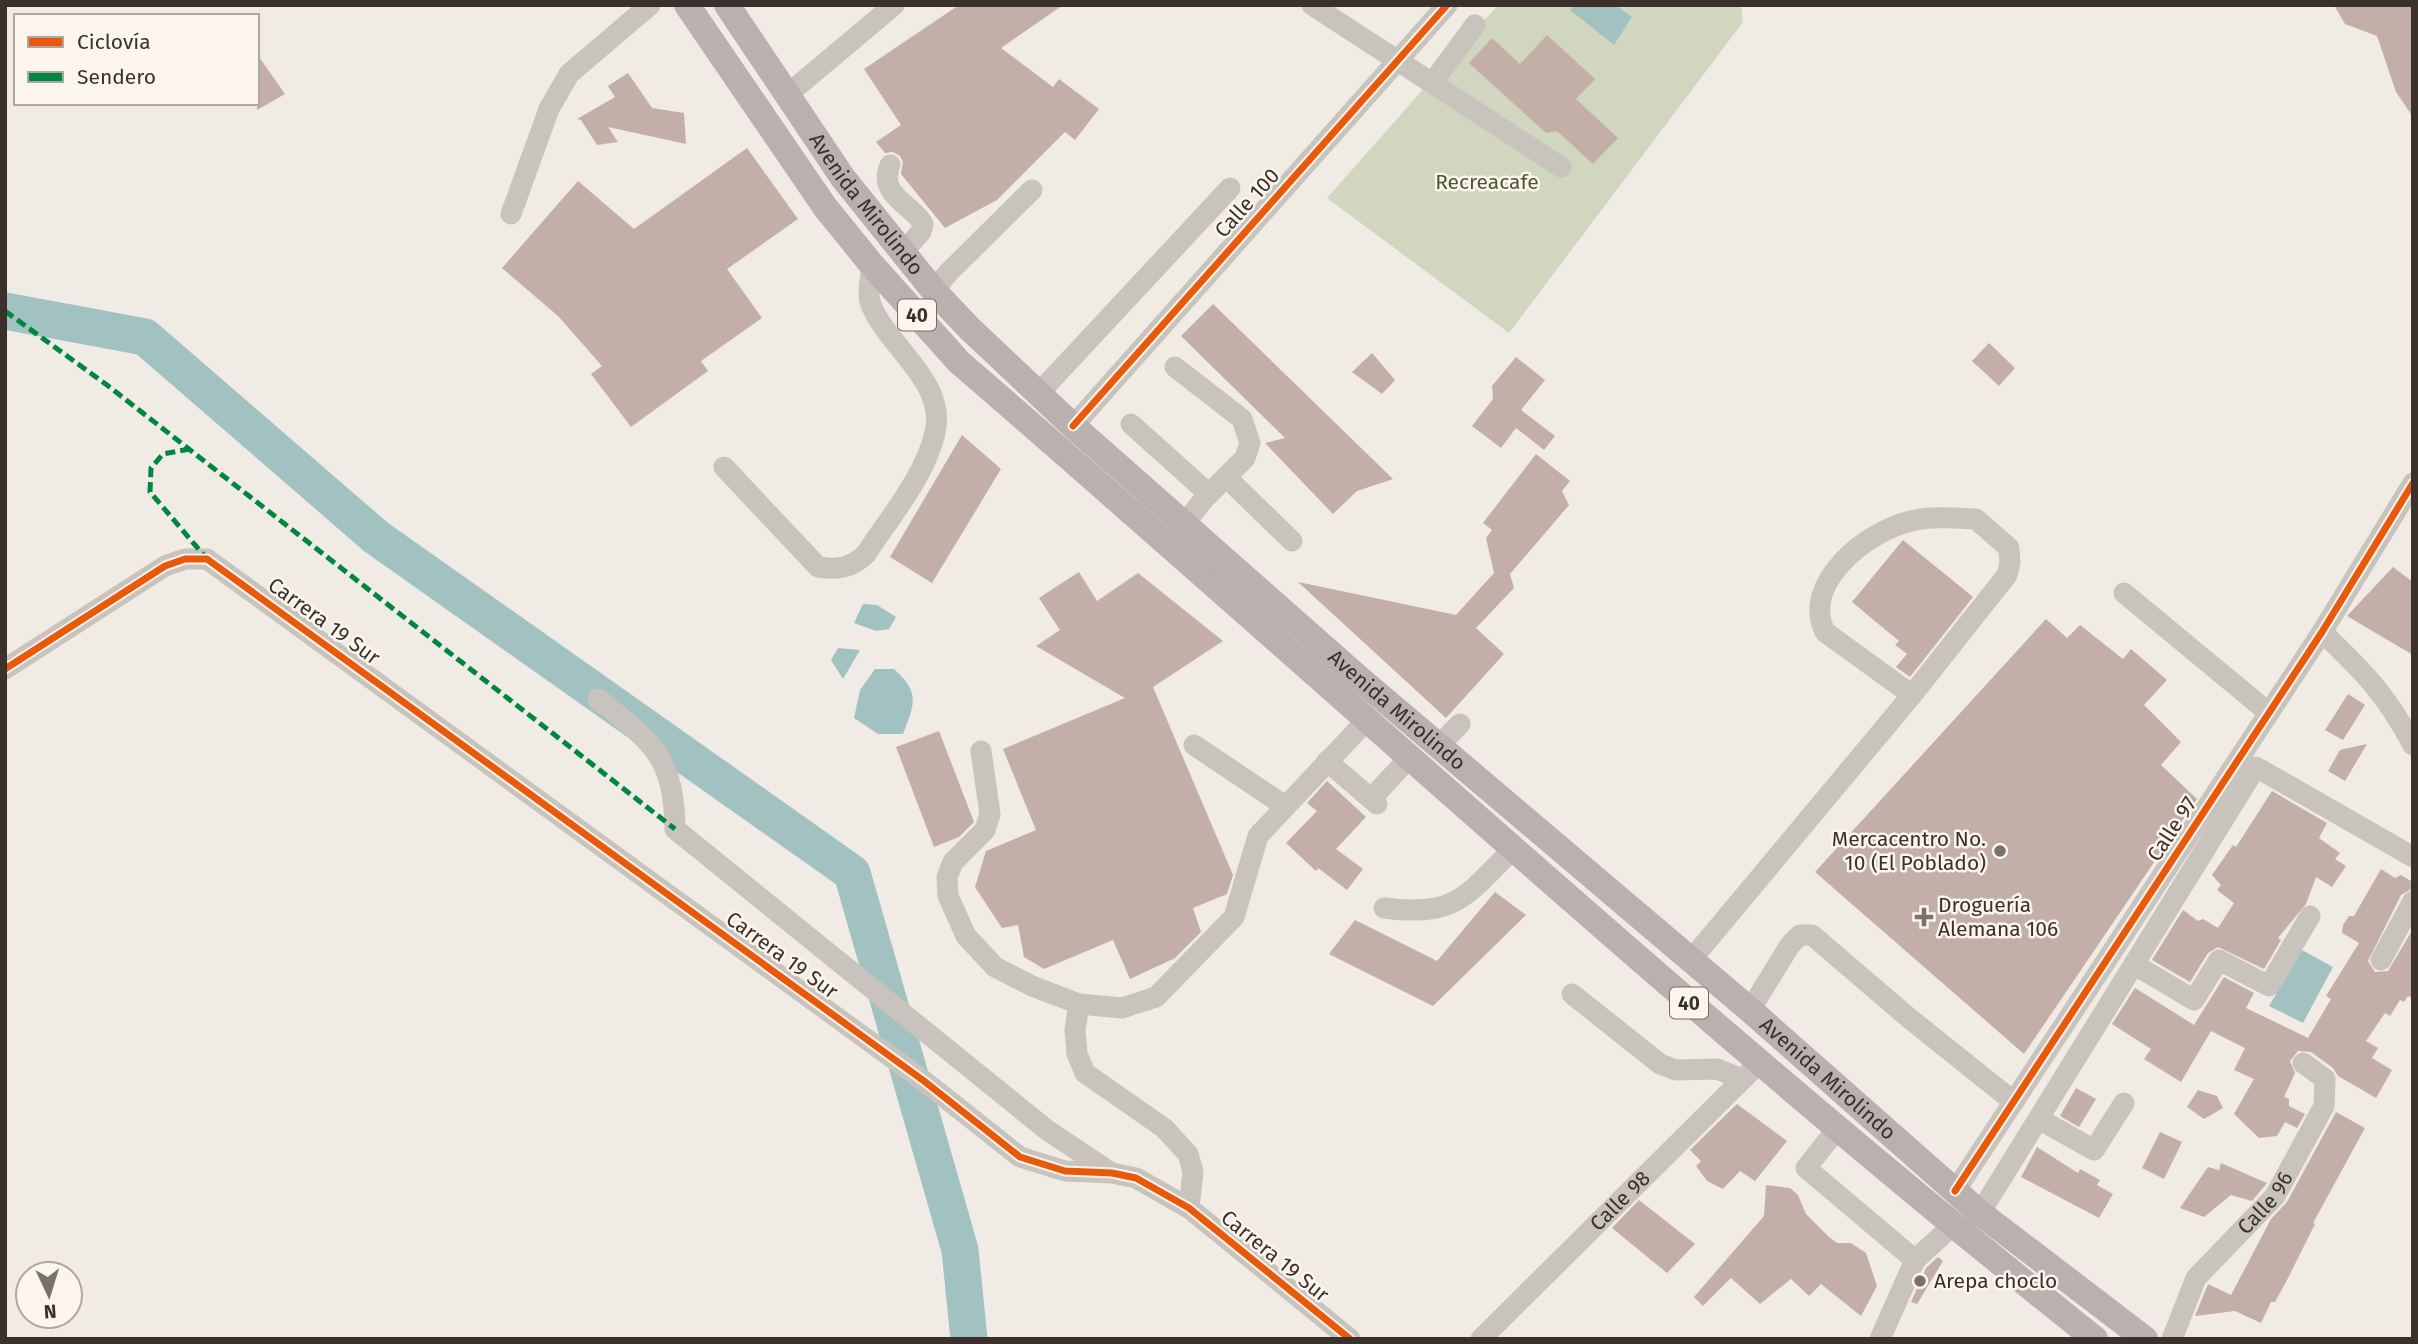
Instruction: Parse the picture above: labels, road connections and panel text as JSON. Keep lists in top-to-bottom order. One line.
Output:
{"streets":{"main road":["Avenida Mirolindo","40"],"street":["Calle 100","Carrera 19 Sur","Calle 97","Calle 98","Calle 96"]},"crossings":[["Calle 100","Avenida Mirolindo"],["Avenida Mirolindo","Calle 97"],["Avenida Mirolindo","Calle 98"]],"parks":["Recreacafe"],"places":{"other":["Mercacentro No. 10 (El Poblado)","Arepa choclo"],"health":["Droguería Alemana 106"]},"legend":["Ciclovía","Sendero"],"north":"bottom"}
